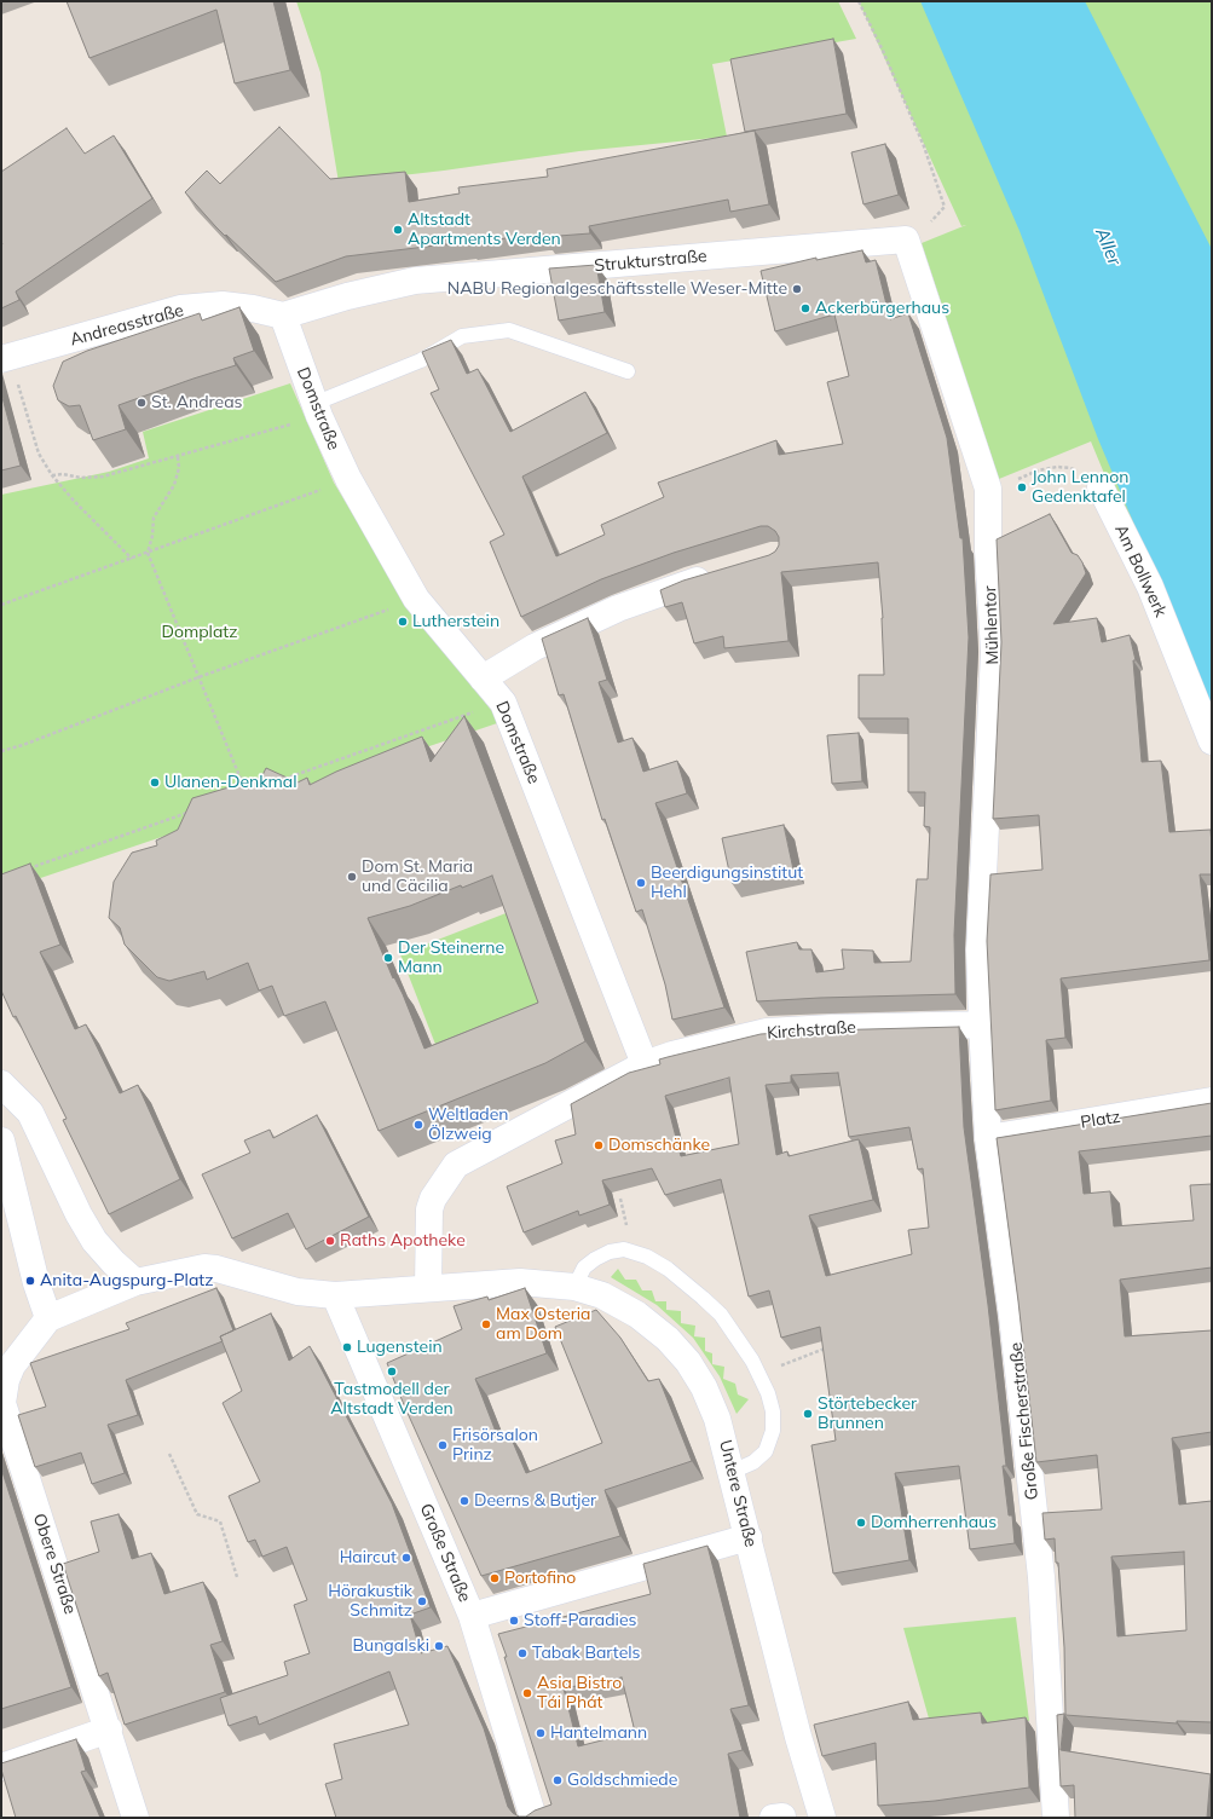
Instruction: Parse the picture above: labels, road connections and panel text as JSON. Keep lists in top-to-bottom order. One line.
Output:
{"streets":{"street":["Strukturstraße","Andreasstraße","Domstraße","Am Bollwerk","Mühlentor","Kirchstraße","Platz","Große Fischerstraße","Untere Straße","Große Straße","Obere Straße"]},"crossings":[["Strukturstraße","Andreasstraße"],["Strukturstraße","Domstraße"],["Strukturstraße","Mühlentor"],["Andreasstraße","Domstraße"],["Domstraße","Kirchstraße"],["Mühlentor","Kirchstraße"],["Mühlentor","Große Fischerstraße"],["Kirchstraße","Große Fischerstraße"],["Platz","Große Fischerstraße"]],"water":["Aller"],"parks":["Domplatz"],"places":["Altstadt Apartments Verden","NABU Regionalgeschäftsstelle Weser-Mitte","Ackerbürgerhaus","St. Andreas","John Lennon Gedenktafel","Lutherstein","Ulanen-Denkmal","Dom St. Maria und Cäcilia","Beerdigungsinstitut Hehl","Der Steinerne Mann","Weltladen Ölzweig","Domschänke","Raths Apotheke","Anita-Augspurg-Platz","Max Osteria am Dom","Lugenstein","Tastmodell der Altstadt Verden","Störtebecker Brunnen","Frisörsalon Prinz","Deerns & Butjer","Domherrenhaus","Haircut","Portofino","Hörakustik Schmitz","Stoff-Paradies","Bungalski","Tabak Bartels","Asia Bistro Tái Phát","Hantelmann","Goldschmiede"]}
